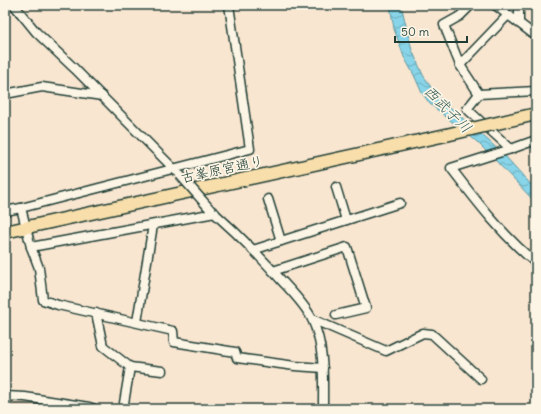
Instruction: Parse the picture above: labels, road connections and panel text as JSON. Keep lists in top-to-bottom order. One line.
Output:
{"streets":{"main road":["古峯原宮通り"]},"water":["西武子川"],"scale_bar":"50 m"}
